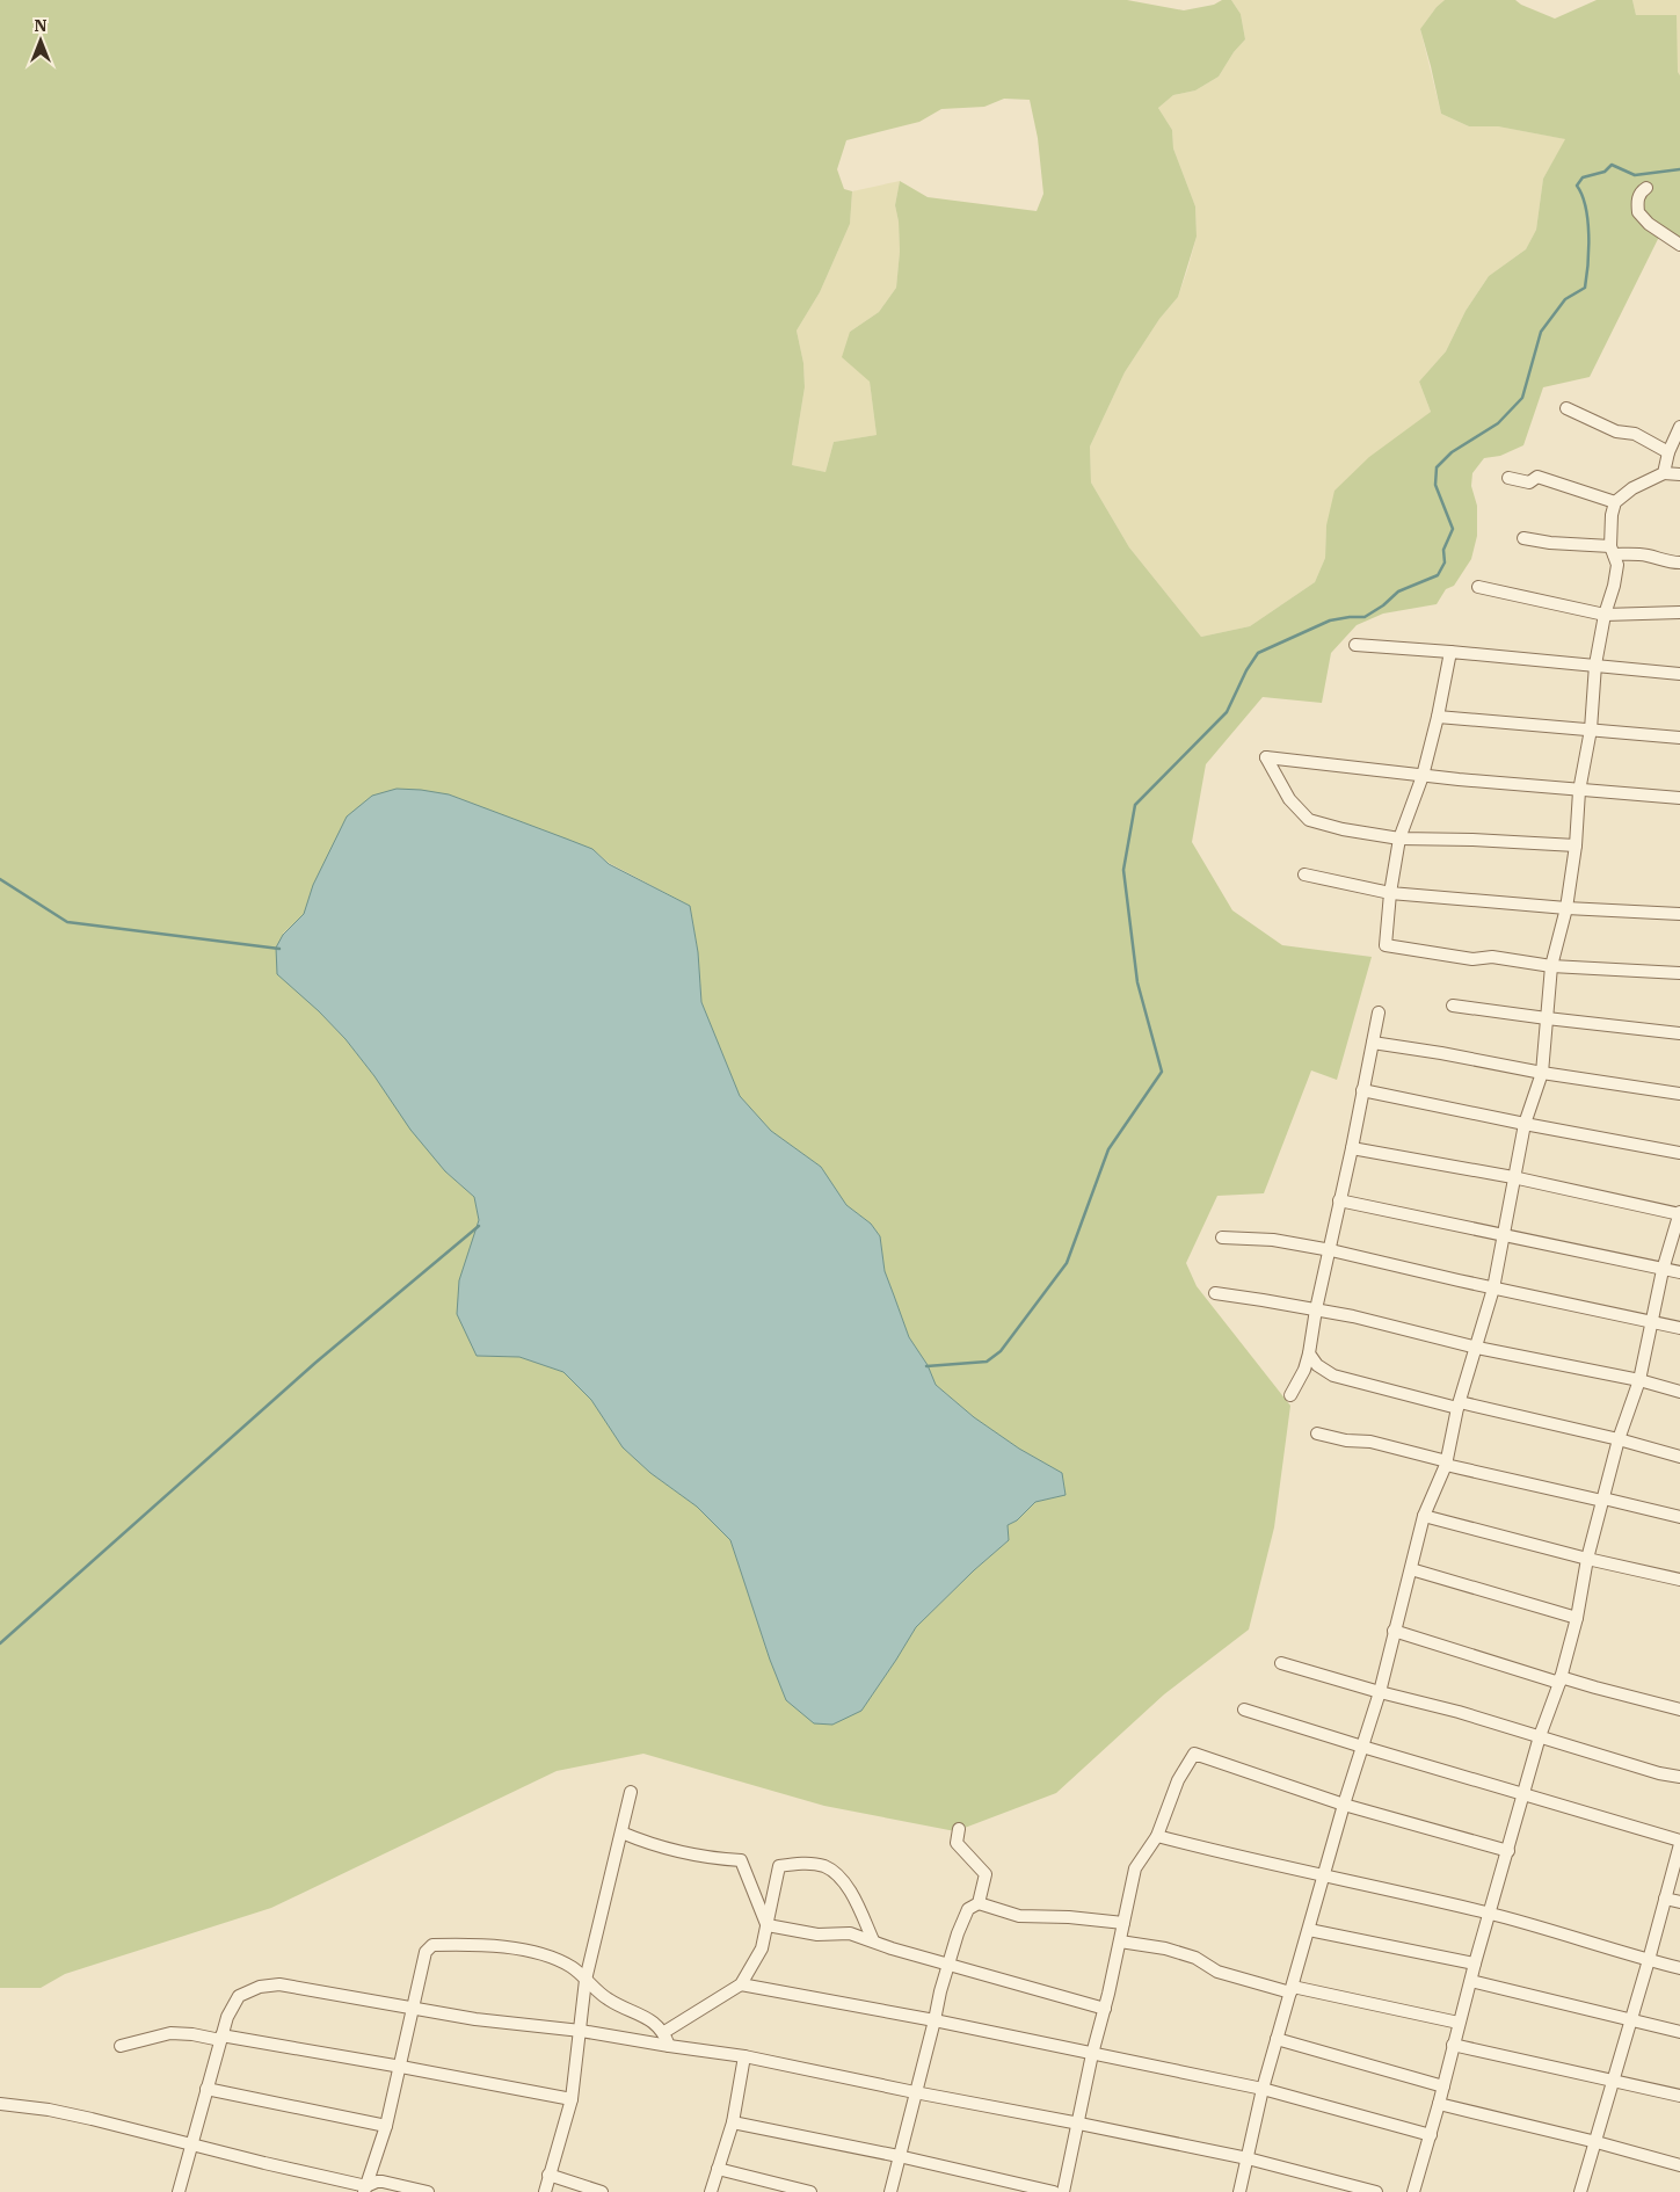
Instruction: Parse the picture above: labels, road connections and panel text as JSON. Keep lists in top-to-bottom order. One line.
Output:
{"north":"top"}
